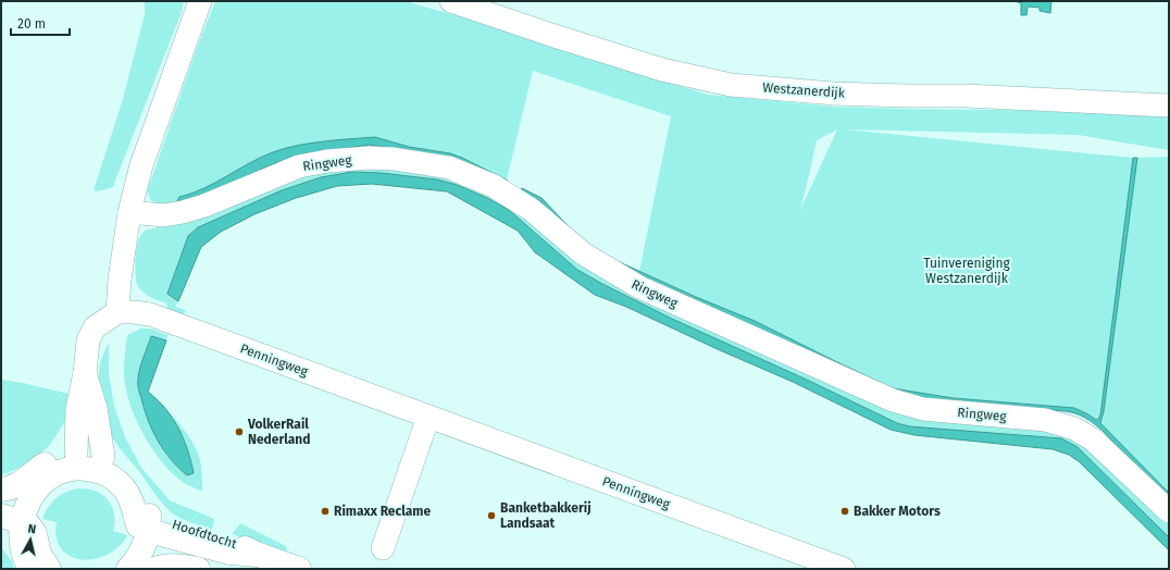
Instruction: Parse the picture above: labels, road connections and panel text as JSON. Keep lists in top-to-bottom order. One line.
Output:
{"streets":{"main road":["Hoofdtocht"],"street":["Westzanerdijk","Ringweg","Penningweg"]},"parks":["Tuinvereniging Westzanerdijk"],"places":["VolkerRail Nederland","Rimaxx Reclame","Bakker Motors","Banketbakkerij Landsaat"],"scale_bar":"20 m","north":"top"}
